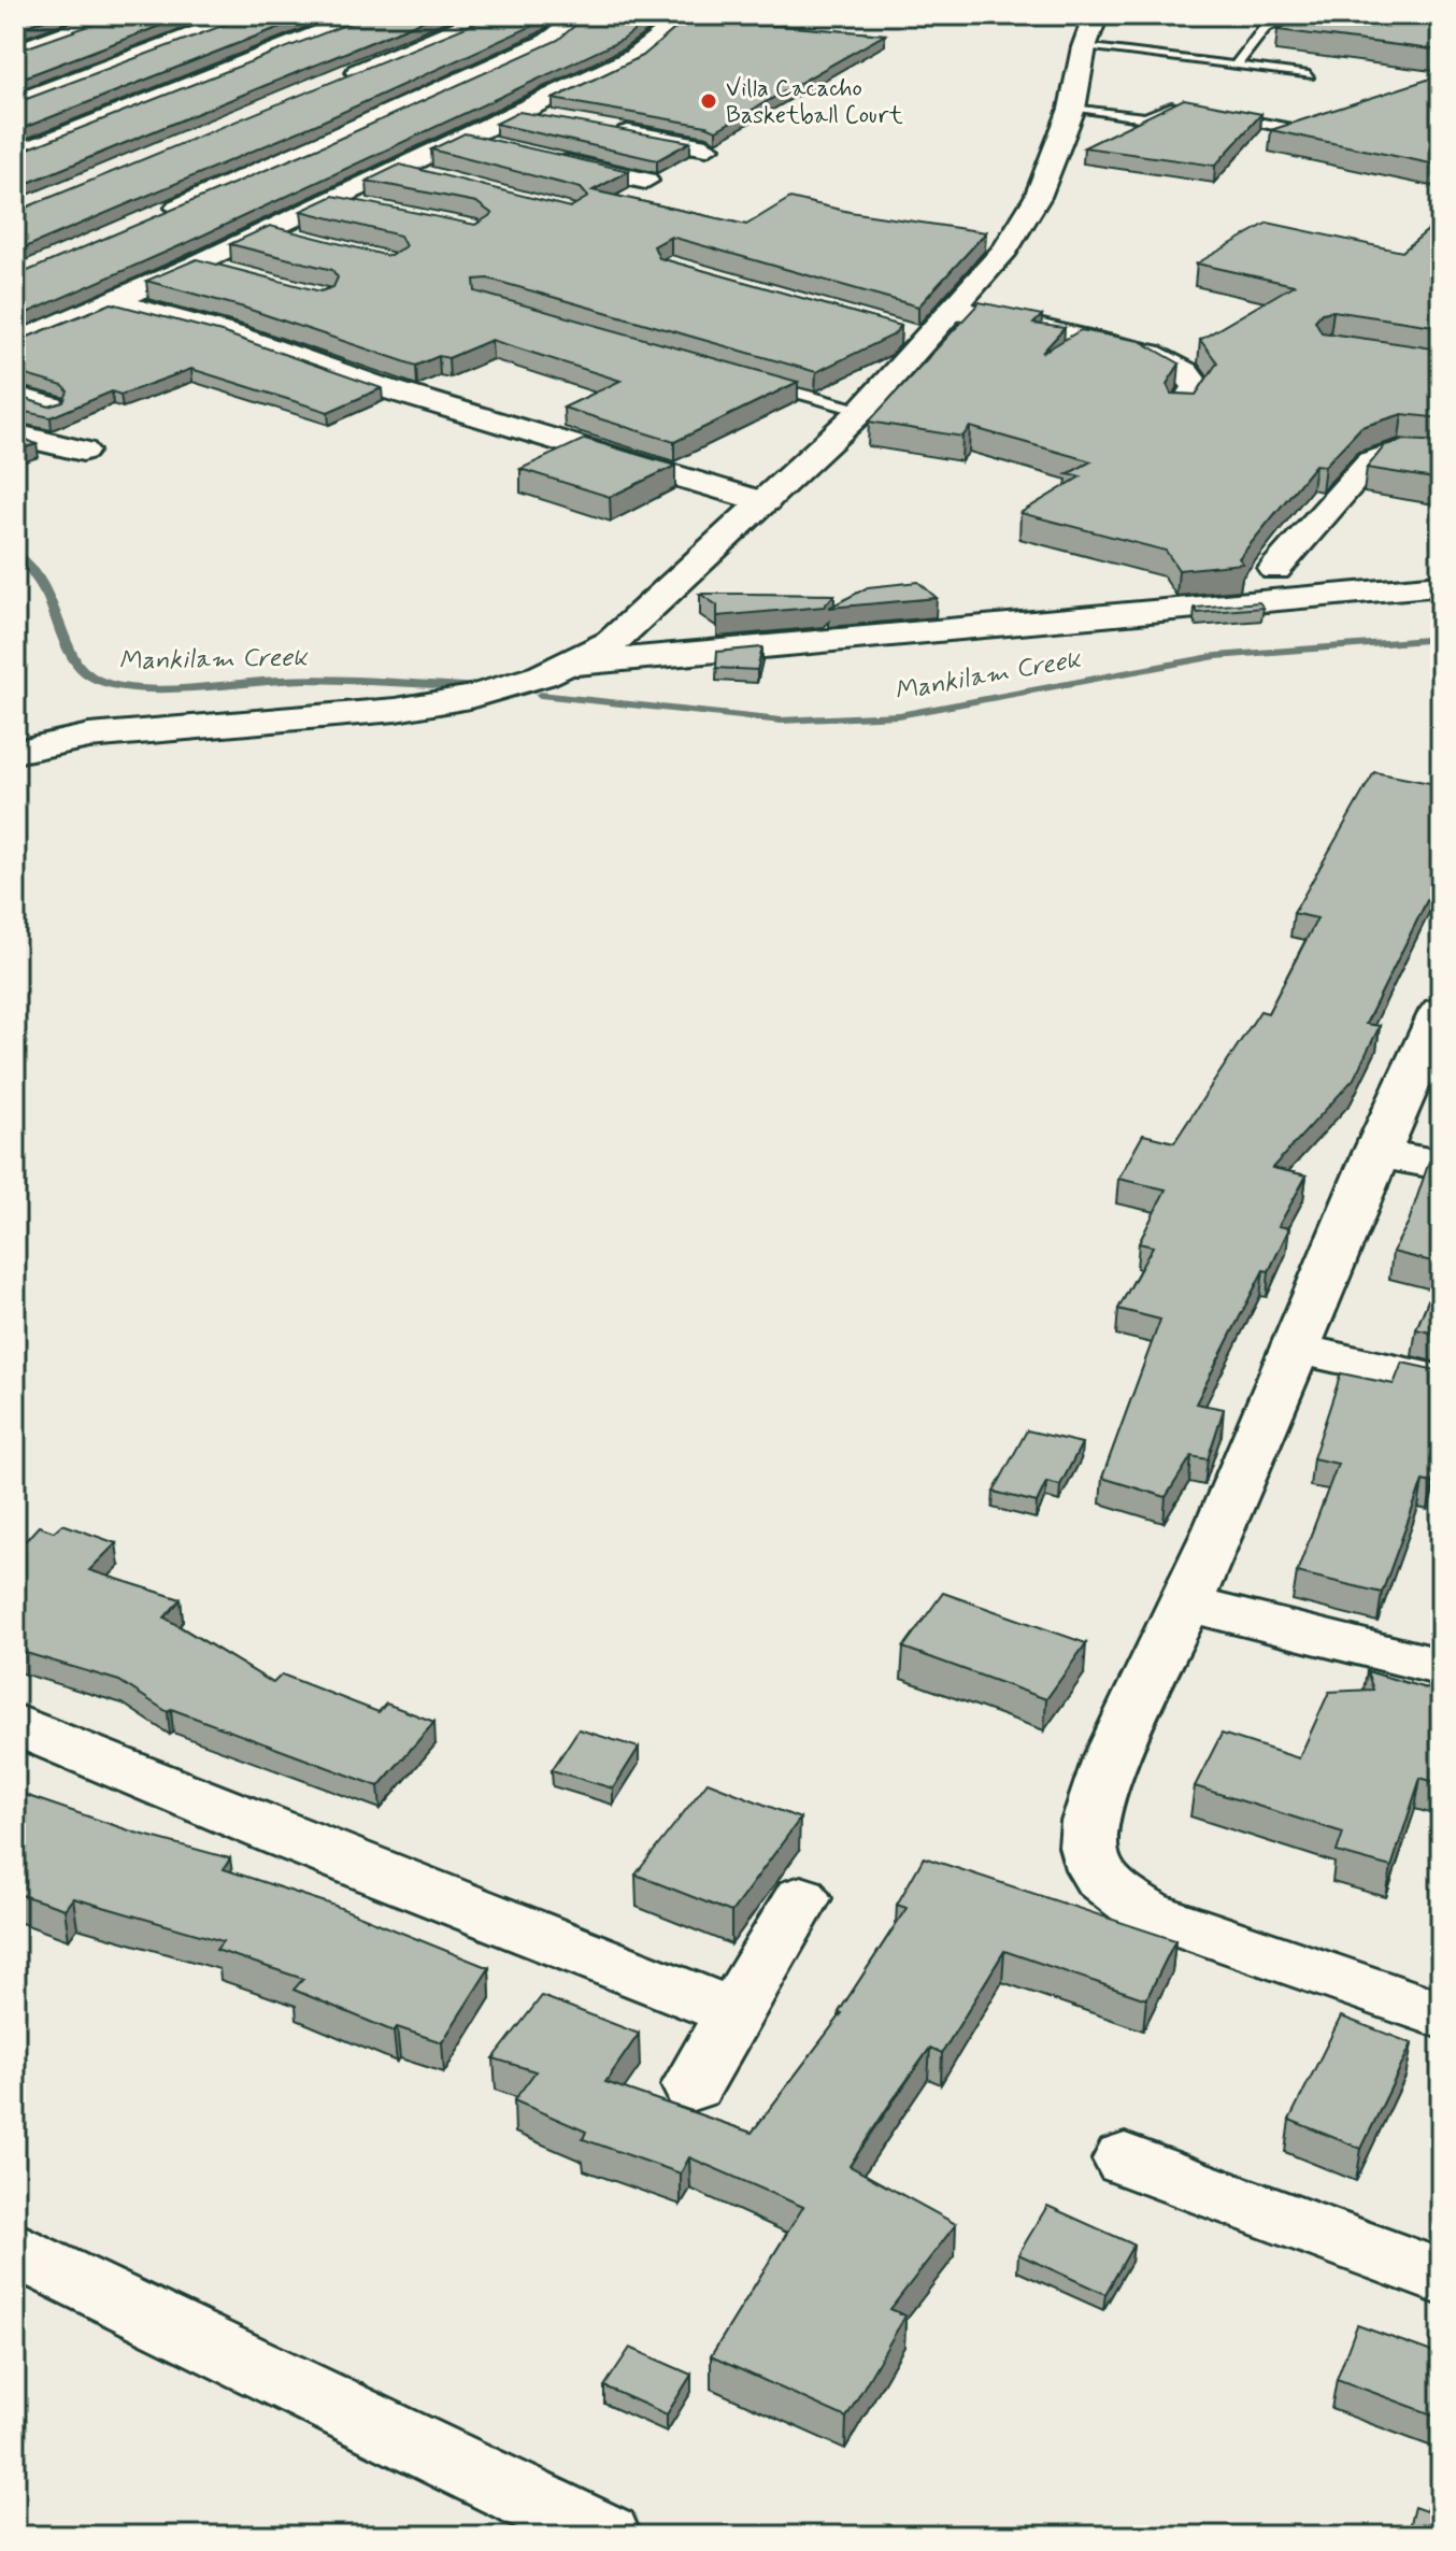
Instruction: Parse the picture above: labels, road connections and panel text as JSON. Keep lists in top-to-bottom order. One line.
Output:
{"water":["Mankilam Creek"],"places":["Villa Cacacho Basketball Court"]}
